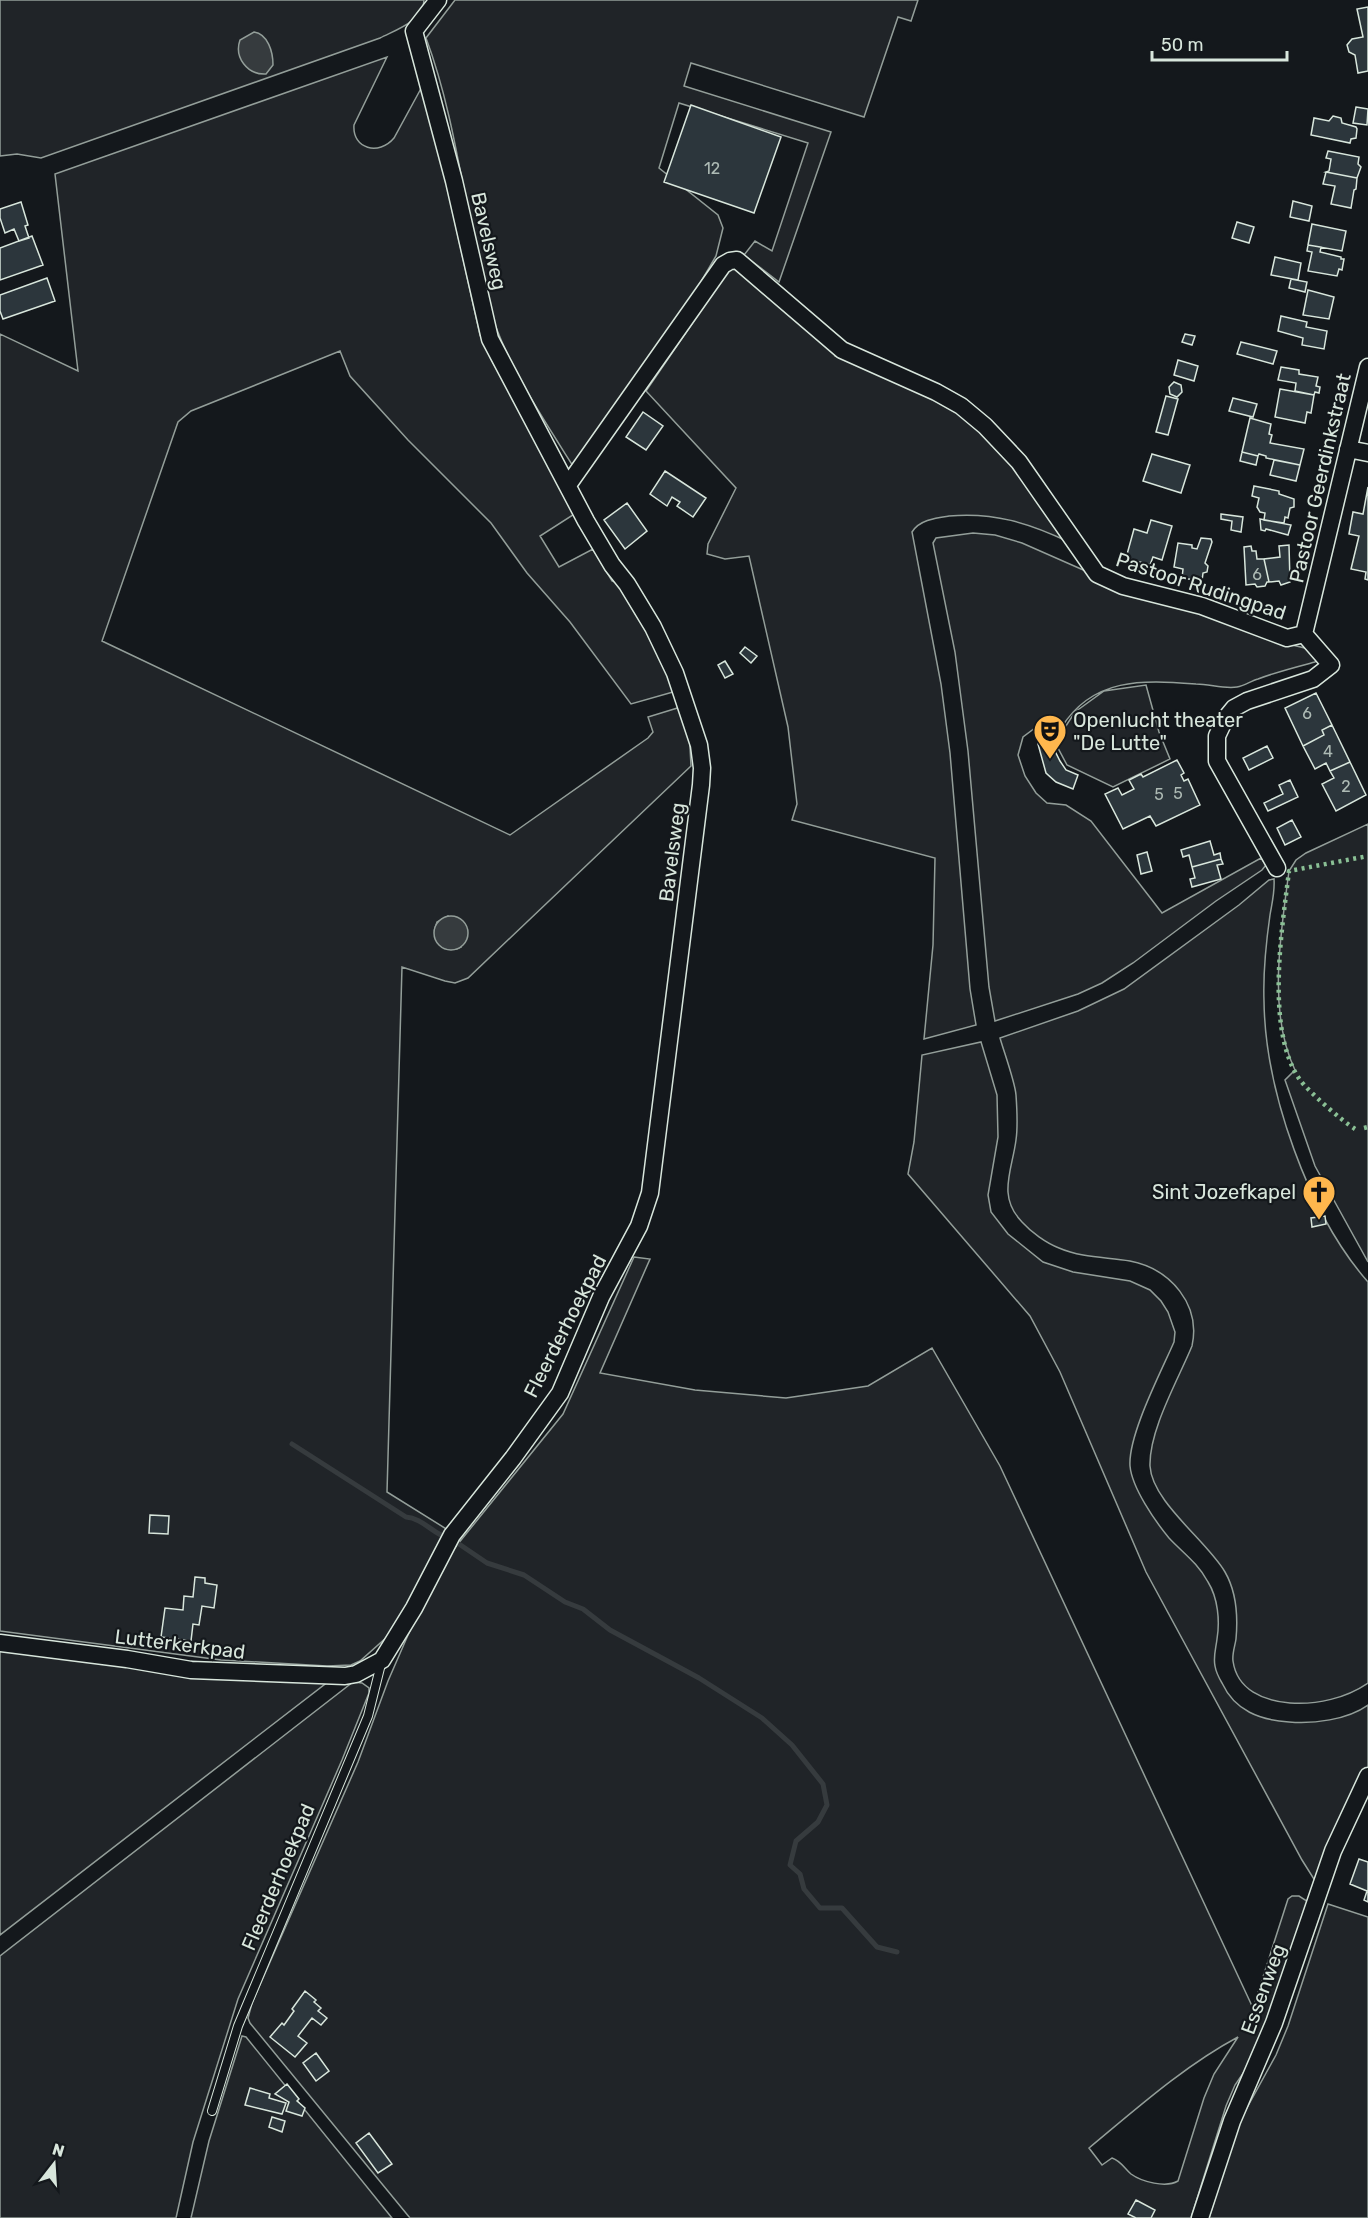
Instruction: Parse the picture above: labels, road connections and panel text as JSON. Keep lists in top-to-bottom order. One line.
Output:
{"streets":{"street":["Bavelsweg","Pastoor Geerdinkstraat","Pastoor Rudingpad","Fleerderhoekpad","Lutterkerkpad","Essenweg"]},"crossings":[["Bavelsweg","Pastoor Rudingpad"],["Bavelsweg","Fleerderhoekpad"],["Pastoor Geerdinkstraat","Pastoor Rudingpad"],["Fleerderhoekpad","Lutterkerkpad"]],"places":{"theatre":["Openlucht theater \"De Lutte\""],"church":["Sint Jozefkapel"]},"house_numbers":["12","6","6","4","2","5","5"],"scale_bar":"50 m","north":"top"}
